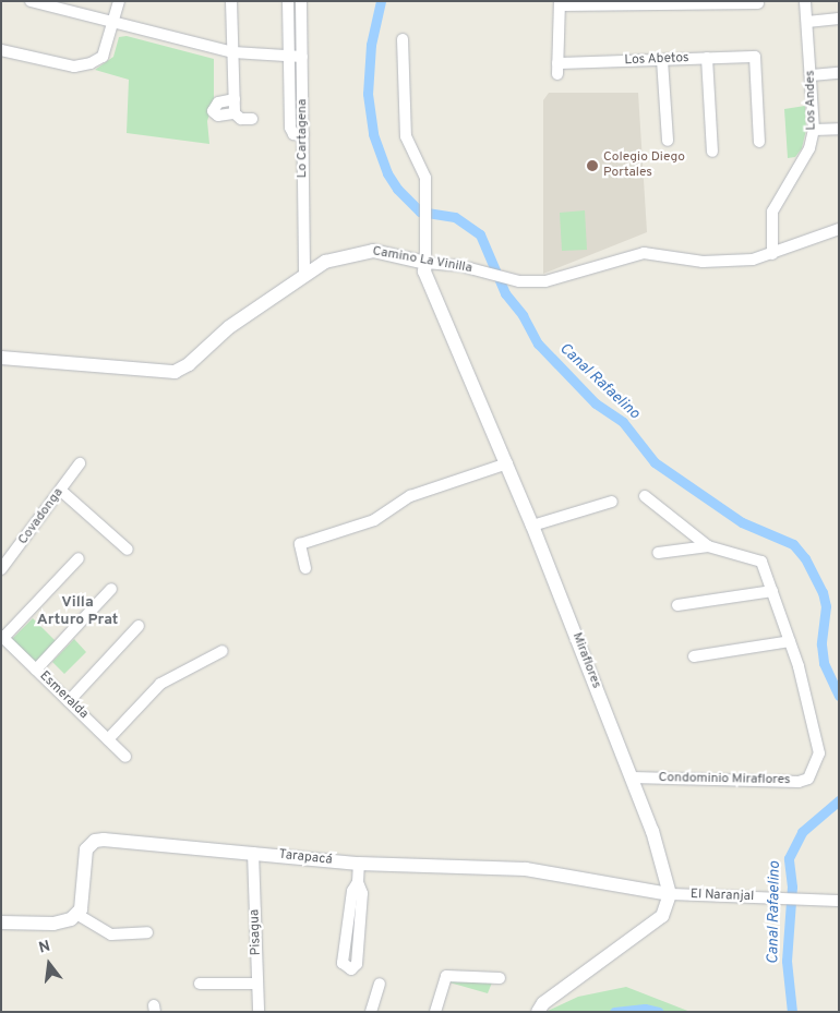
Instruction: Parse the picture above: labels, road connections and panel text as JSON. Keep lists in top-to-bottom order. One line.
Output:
{"streets":{"street":["Los Abetos","Los Andes","Lo Cartagena","Camino La Vinilla","Covadonga","Miraflores","Esmeralda","Condominio Miraflores","Tarapacá","El Naranjal","Pisagua"]},"crossings":[["Los Andes","Camino La Vinilla"],["Lo Cartagena","Camino La Vinilla"],["Camino La Vinilla","Miraflores"],["Miraflores","Condominio Miraflores"],["Miraflores","Tarapacá"],["Miraflores","El Naranjal"],["Tarapacá","El Naranjal"],["Tarapacá","Pisagua"]],"districts":["Villa Arturo Prat"],"water":["Canal Rafaelino"],"places":["Colegio Diego Portales"],"north":"top"}
